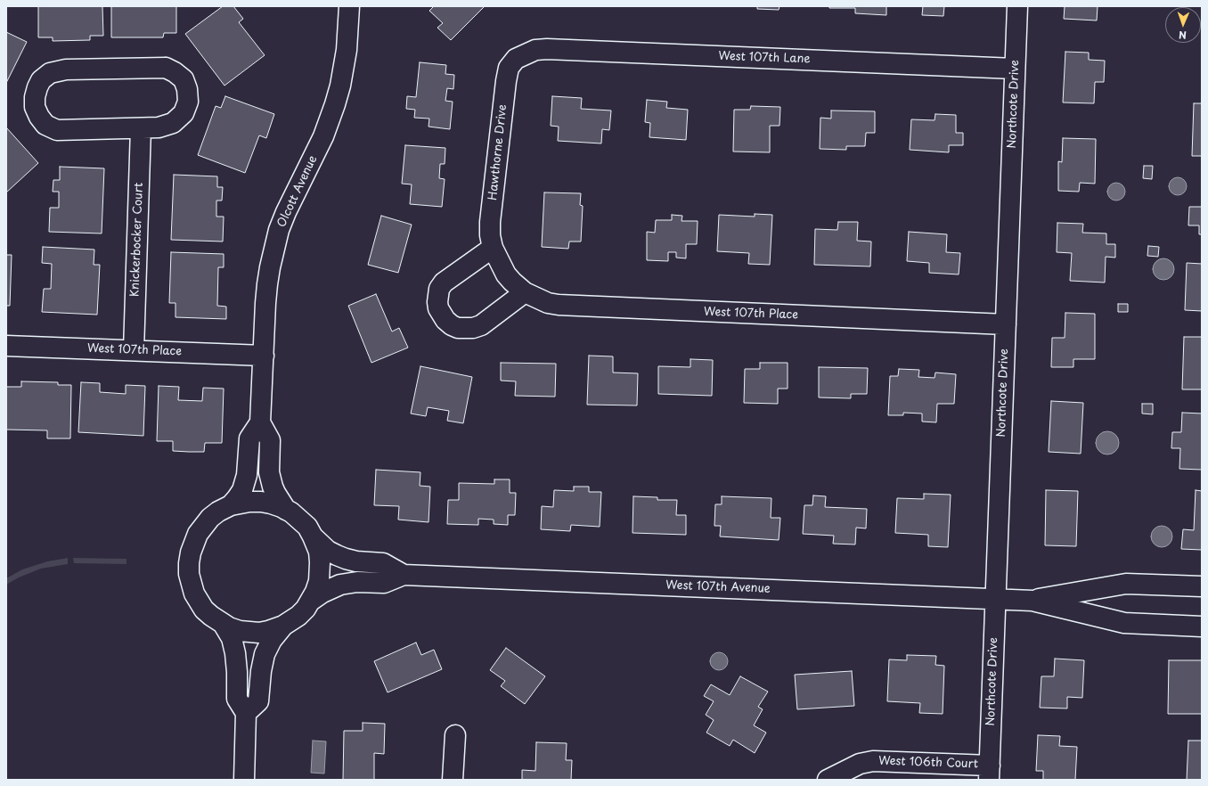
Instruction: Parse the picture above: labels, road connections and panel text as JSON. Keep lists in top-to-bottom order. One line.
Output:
{"streets":{"street":["West 107th Lane","Northcote Drive","Hawthorne Drive","Olcott Avenue","Knickerbocker Court","West 107th Place","West 107th Avenue","West 106th Court"]},"crossings":[["West 107th Lane","Northcote Drive"],["West 107th Lane","Hawthorne Drive"],["Northcote Drive","West 107th Place"],["Northcote Drive","West 107th Avenue"],["Northcote Drive","West 106th Court"],["Hawthorne Drive","West 107th Place"],["Olcott Avenue","West 107th Place"],["Knickerbocker Court","West 107th Place"]],"north":"bottom"}
